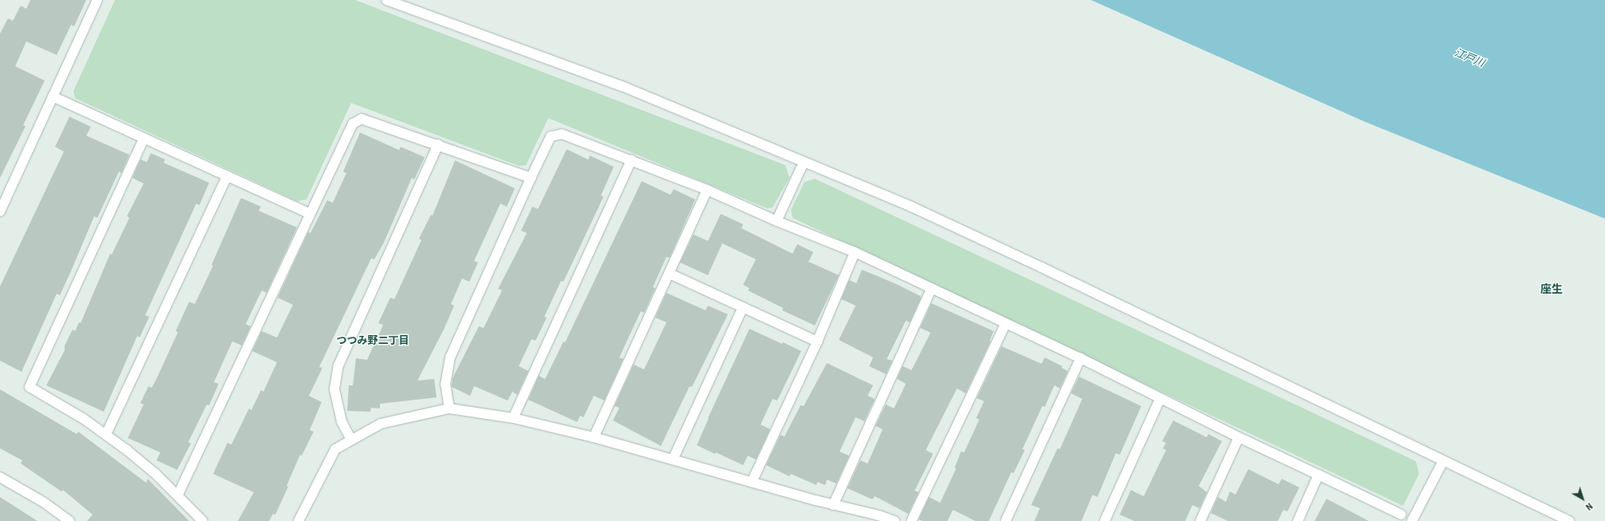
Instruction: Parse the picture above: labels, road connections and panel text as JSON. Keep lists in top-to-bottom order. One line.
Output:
{"districts":["座生","つつみ野二丁目"],"water":["江戸川"],"north":"bottom right"}
